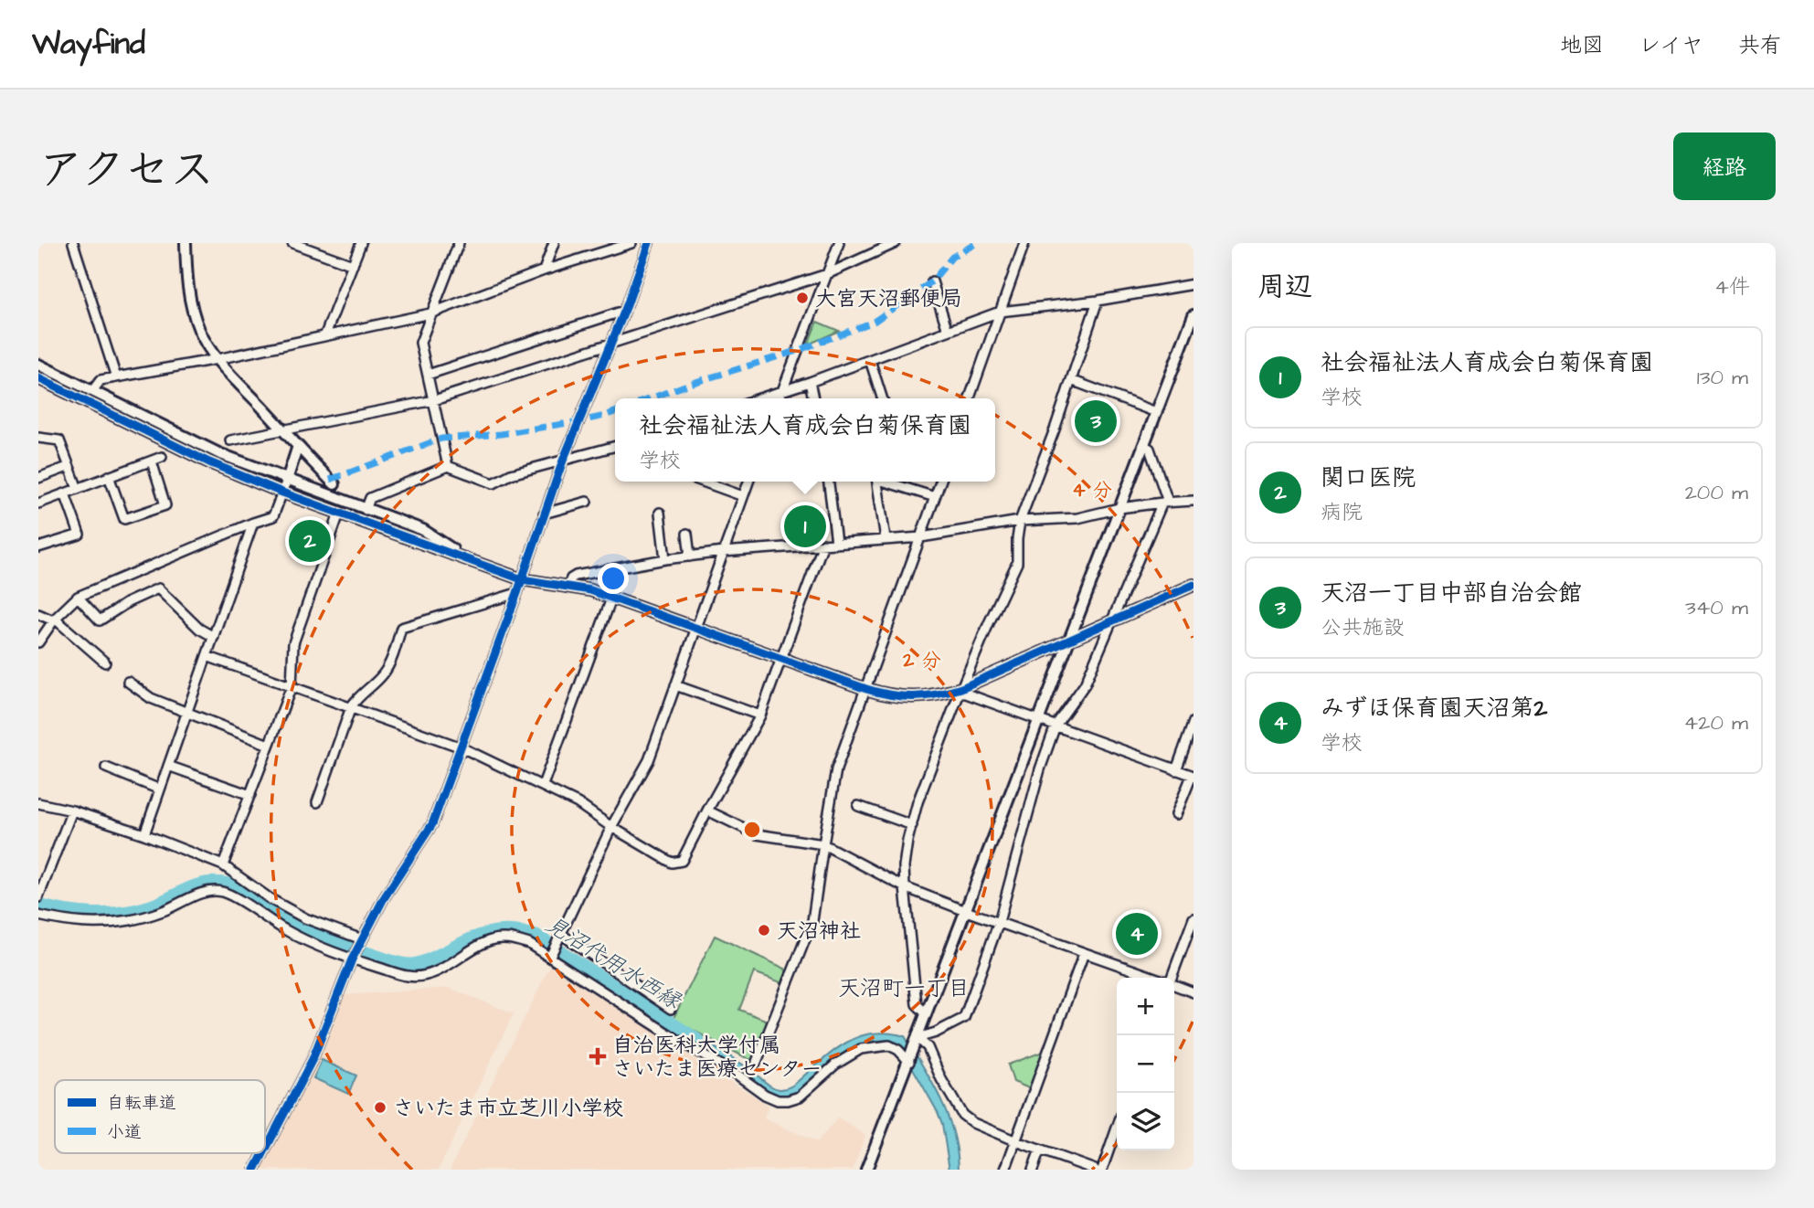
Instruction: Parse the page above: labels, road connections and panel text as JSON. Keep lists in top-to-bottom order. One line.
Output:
{"districts":["天沼町一丁目"],"water":["見沼代用水西縁"],"places":{"other":["大宮天沼郵便局","天沼神社","さいたま市立芝川小学校"],"health":["自治医科大学付属 さいたま医療センター"]},"legend":["自転車道","小道"],"page":{"header":"Wayfind","nav":["地図","レイヤ","共有"],"title":"アクセス","buttons":"経路","heading":["周辺","4件"],"list":[{"mark":"1","name":"社会福祉法人育成会白菊保育園","note":"学校","value":"130 m"},{"mark":"2","name":"関口医院","note":"病院","value":"200 m"},{"mark":"3","name":"天沼一丁目中部自治会館","note":"公共施設","value":"340 m"},{"mark":"4","name":"みずほ保育園天沼第2","note":"学校","value":"420 m"}],"pins":["3","1","2","4"],"popup":["社会福祉法人育成会白菊保育園","学校"],"map_buttons":["+","−"]},"rings":["4 分","2 分"]}
